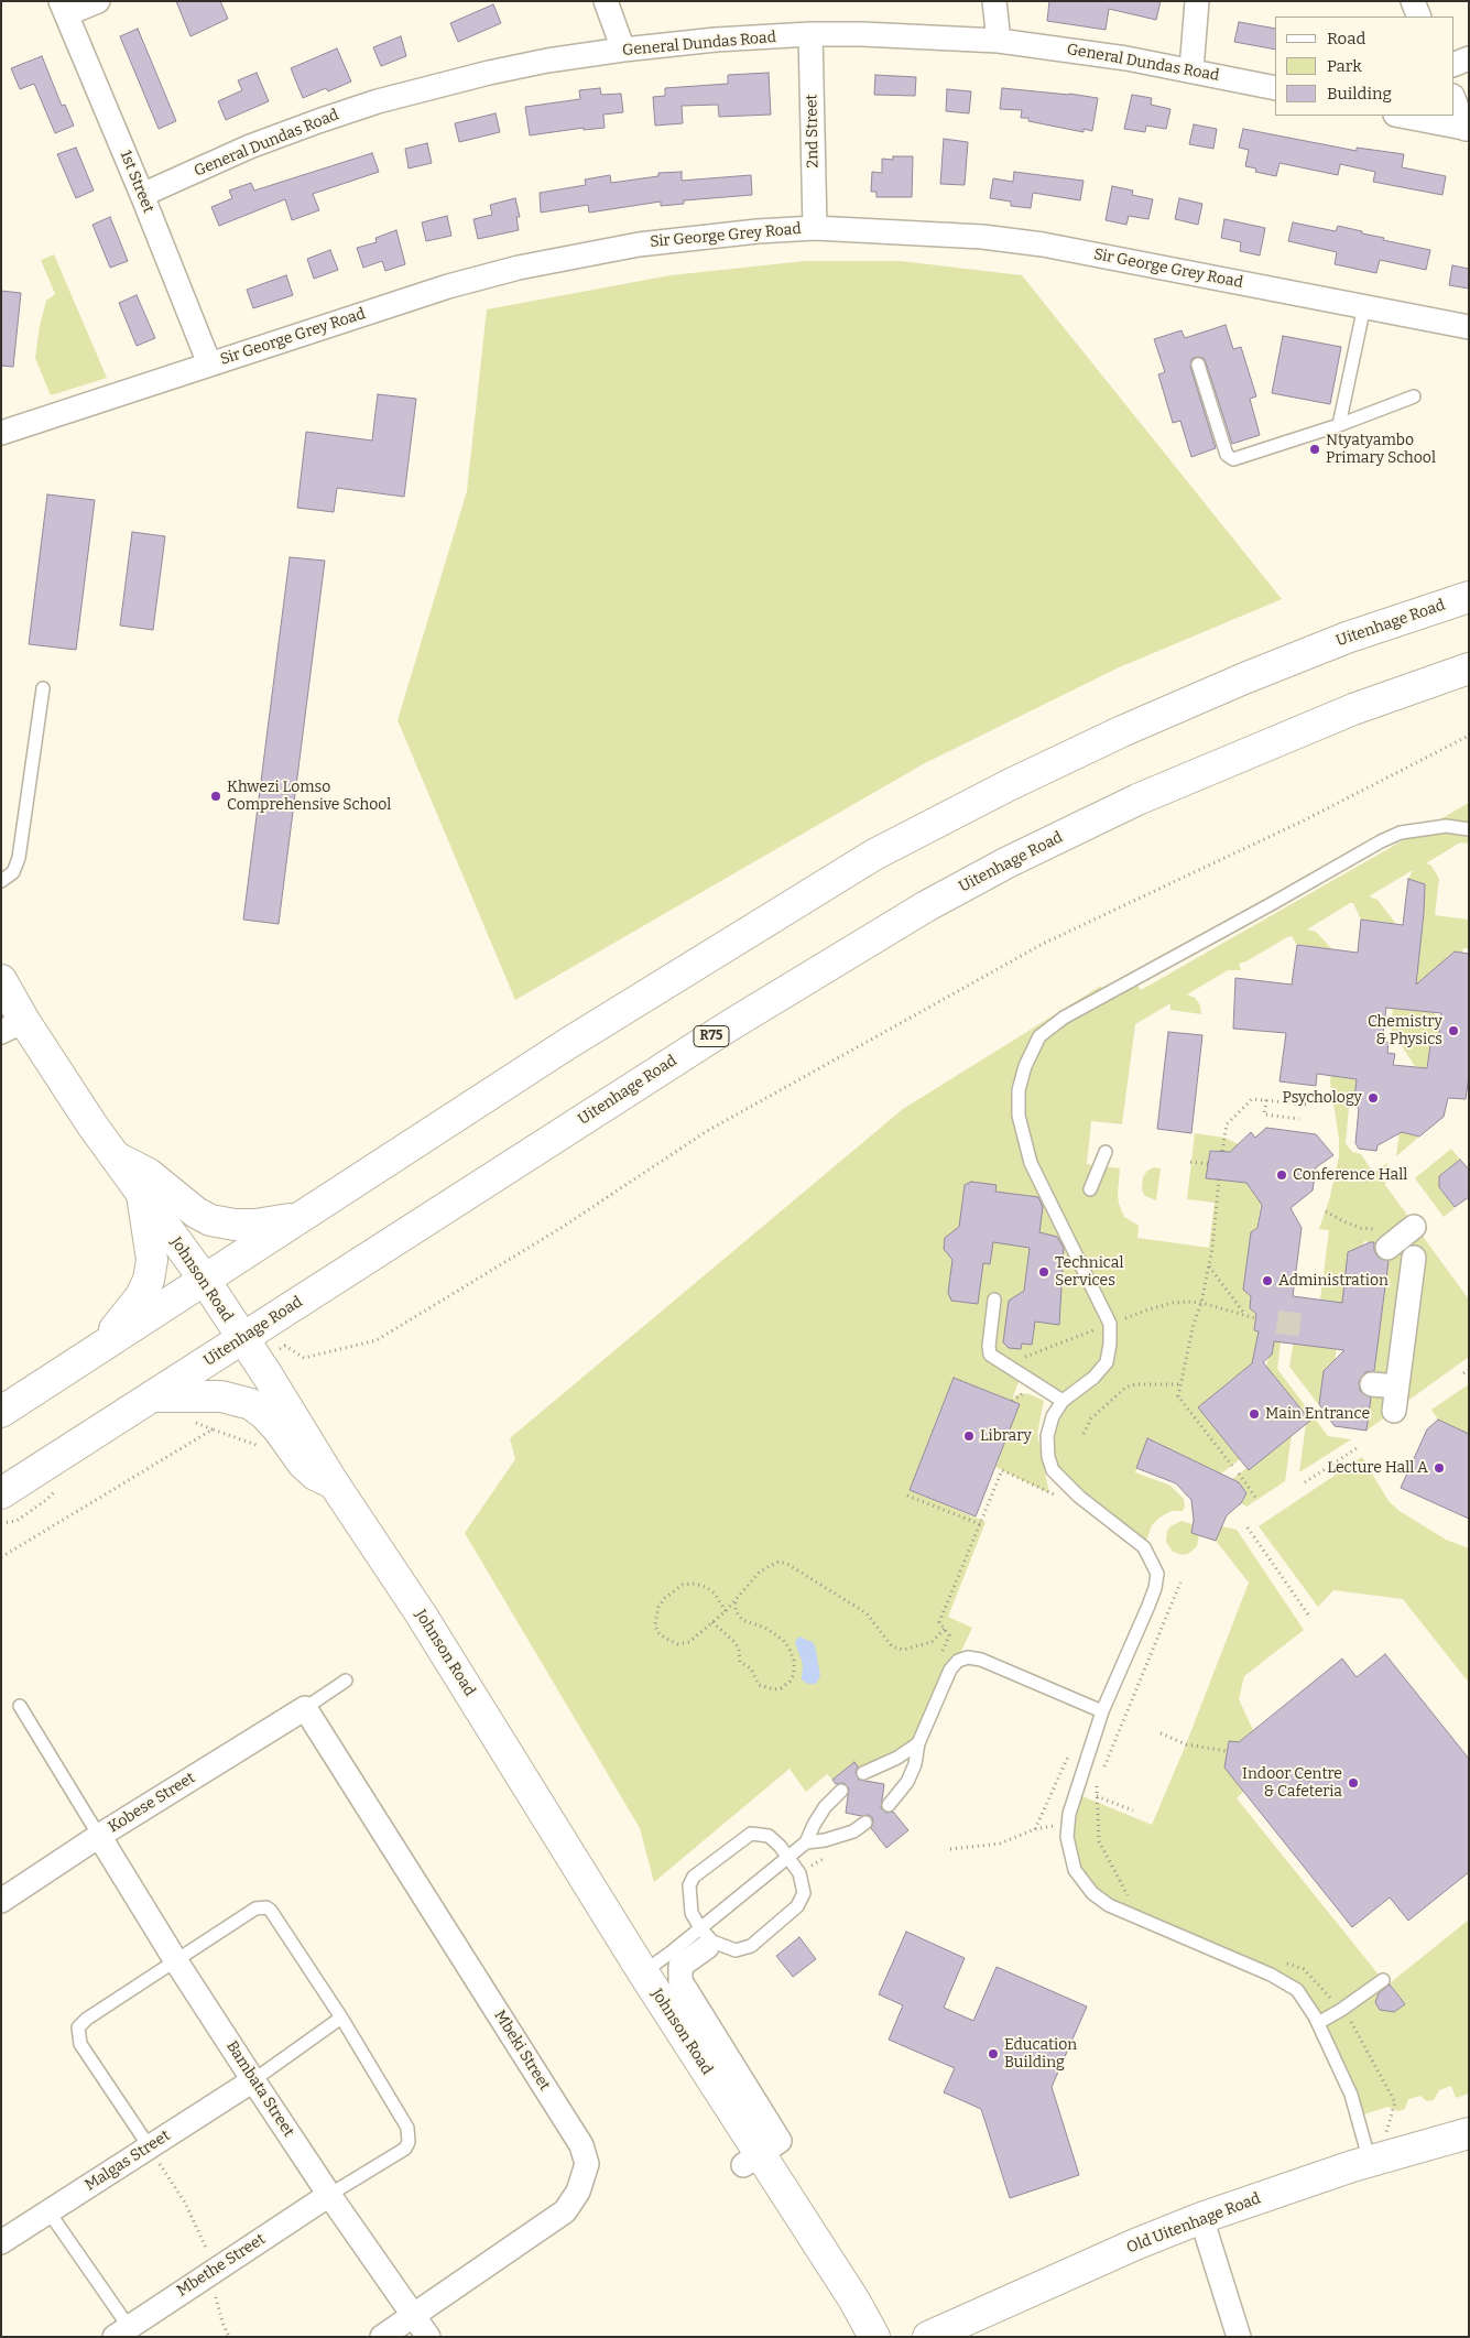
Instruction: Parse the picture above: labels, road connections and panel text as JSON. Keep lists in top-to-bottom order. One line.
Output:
{"streets":{"main road":["Uitenhage Road","R75","Johnson Road","Old Uitenhage Road"],"street":["General Dundas Road","2nd Street","1st Street","Sir George Grey Road","Kobese Street","Mbeki Street","Bambata Street","Malgas Street","Mbethe Street"]},"crossings":[["General Dundas Road","2nd Street"],["General Dundas Road","1st Street"],["2nd Street","Sir George Grey Road"],["1st Street","Sir George Grey Road"],["Uitenhage Road","Johnson Road"],["Kobese Street","Mbeki Street"],["Kobese Street","Bambata Street"],["Mbeki Street","Bambata Street"],["Bambata Street","Malgas Street"],["Bambata Street","Mbethe Street"]],"places":["Ntyatyambo Primary School","Khwezi Lomso Comprehensive School","Chemistry & Physics","Psychology","Conference Hall","Technical Services","Administration","Main Entrance","Library","Lecture Hall A","Indoor Centre & Cafeteria","Education Building"],"legend":["Road","Park","Building"]}
